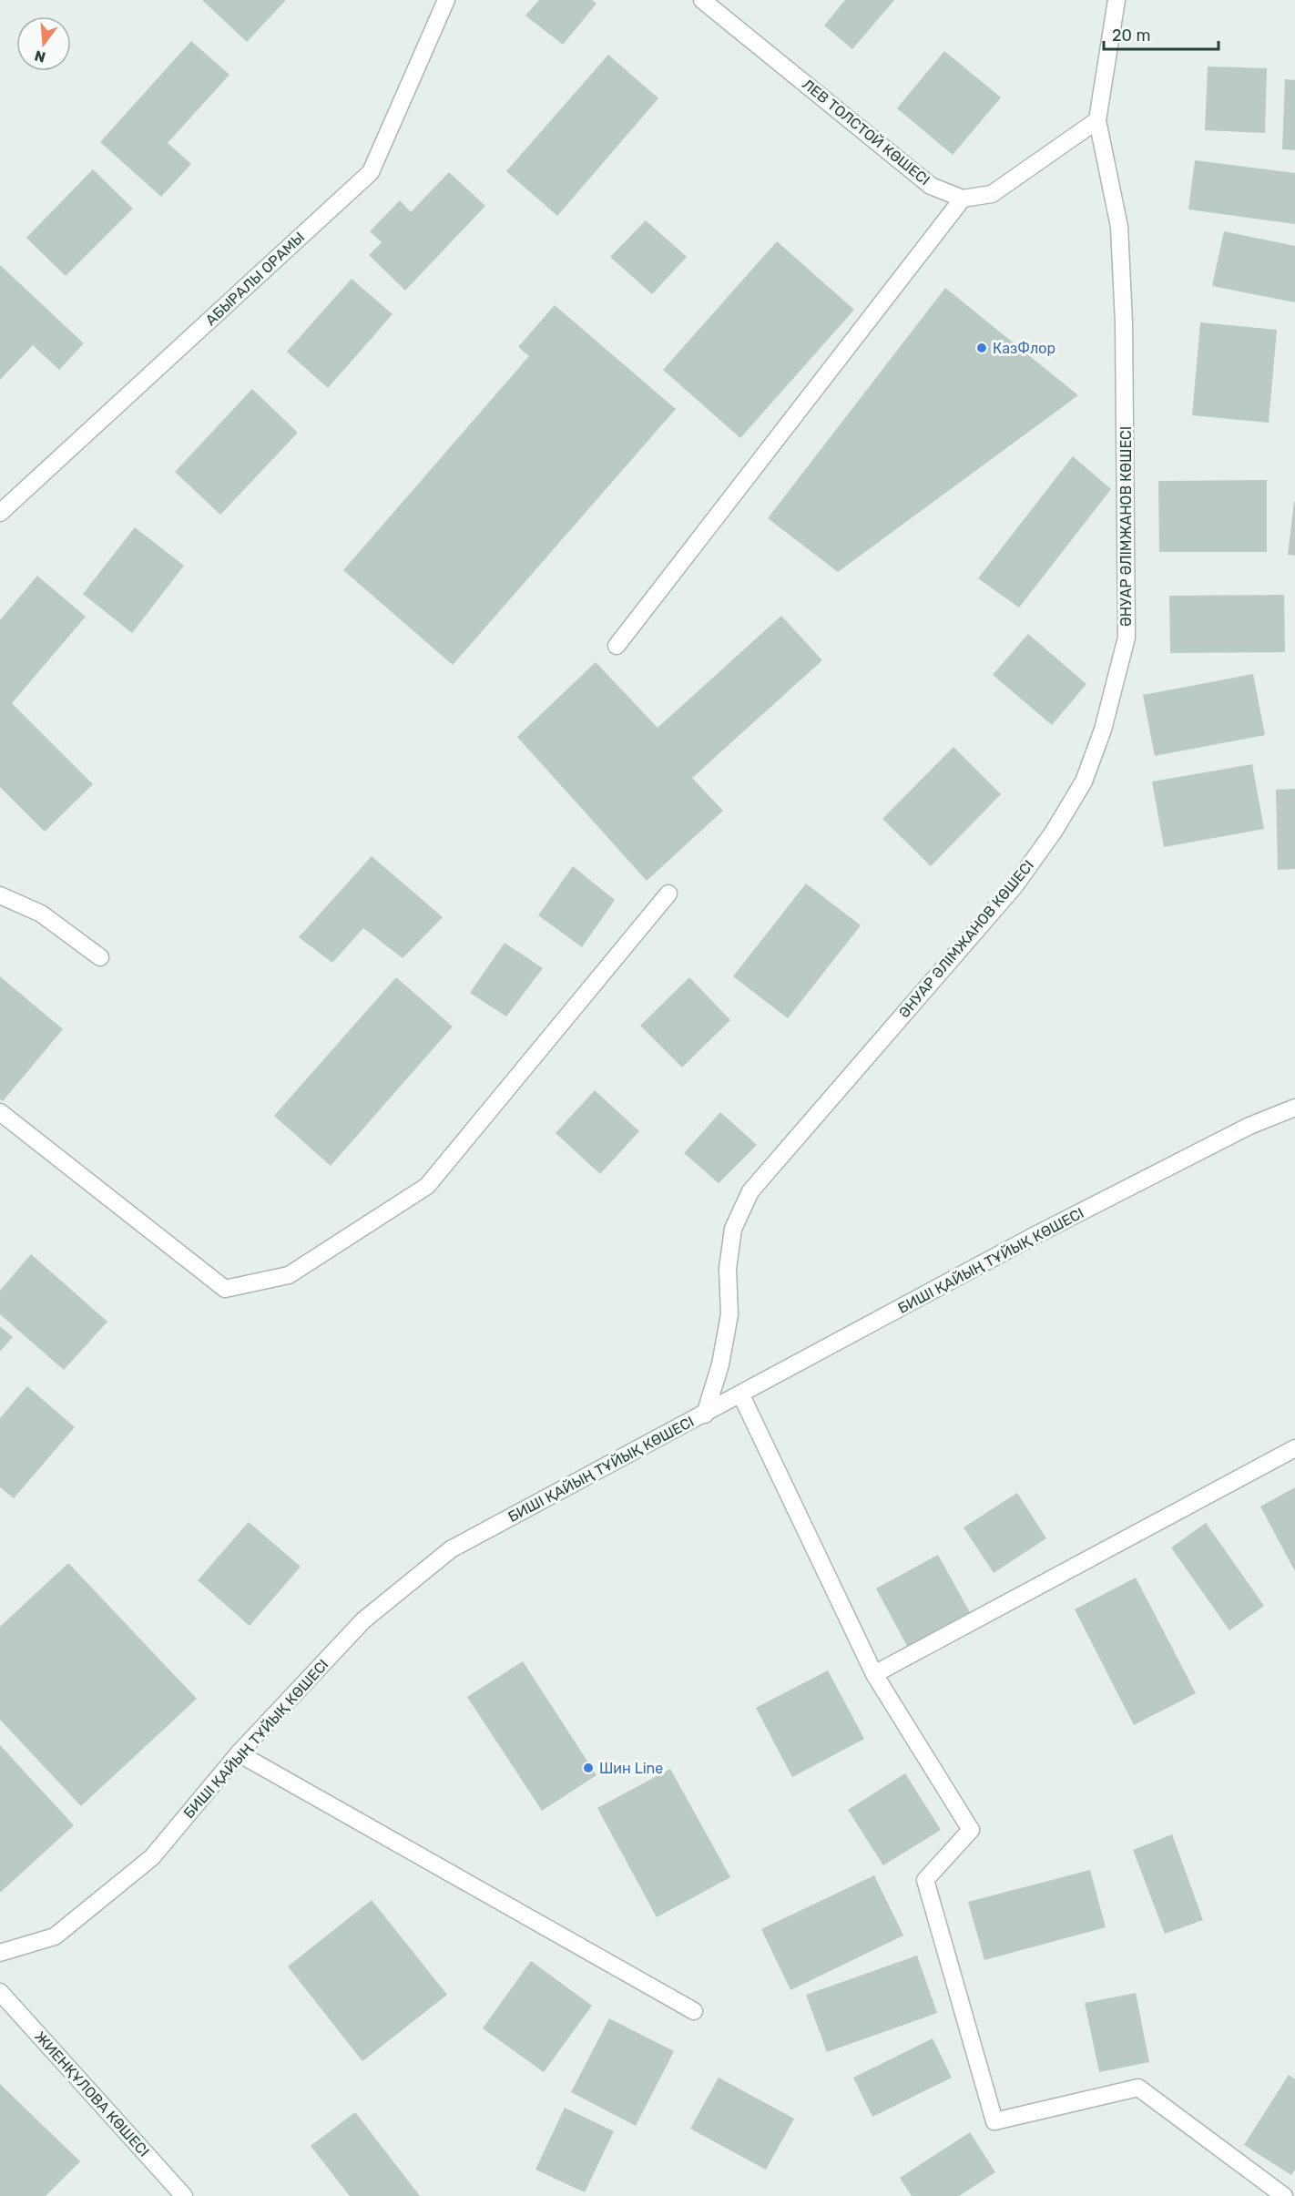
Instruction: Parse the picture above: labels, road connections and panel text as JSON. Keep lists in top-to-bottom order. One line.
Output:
{"streets":{"street":["ЛЕВ ТОЛСТОЙ КӨШЕСІ","АБЫРАЛЫ ОРАМЫ","ӘНУАР ӘЛІМЖАНОВ КӨШЕСІ","БИШІ ҚАЙЫҢ ТҰЙЫҚ КӨШЕСІ","ЖИЕНҚҰЛОВА КӨШЕСІ"]},"crossings":[["ӘНУАР ӘЛІМЖАНОВ КӨШЕСІ","БИШІ ҚАЙЫҢ ТҰЙЫҚ КӨШЕСІ"]],"places":["КазФлор","Шин Line"],"scale_bar":"20 m","north":"bottom"}
